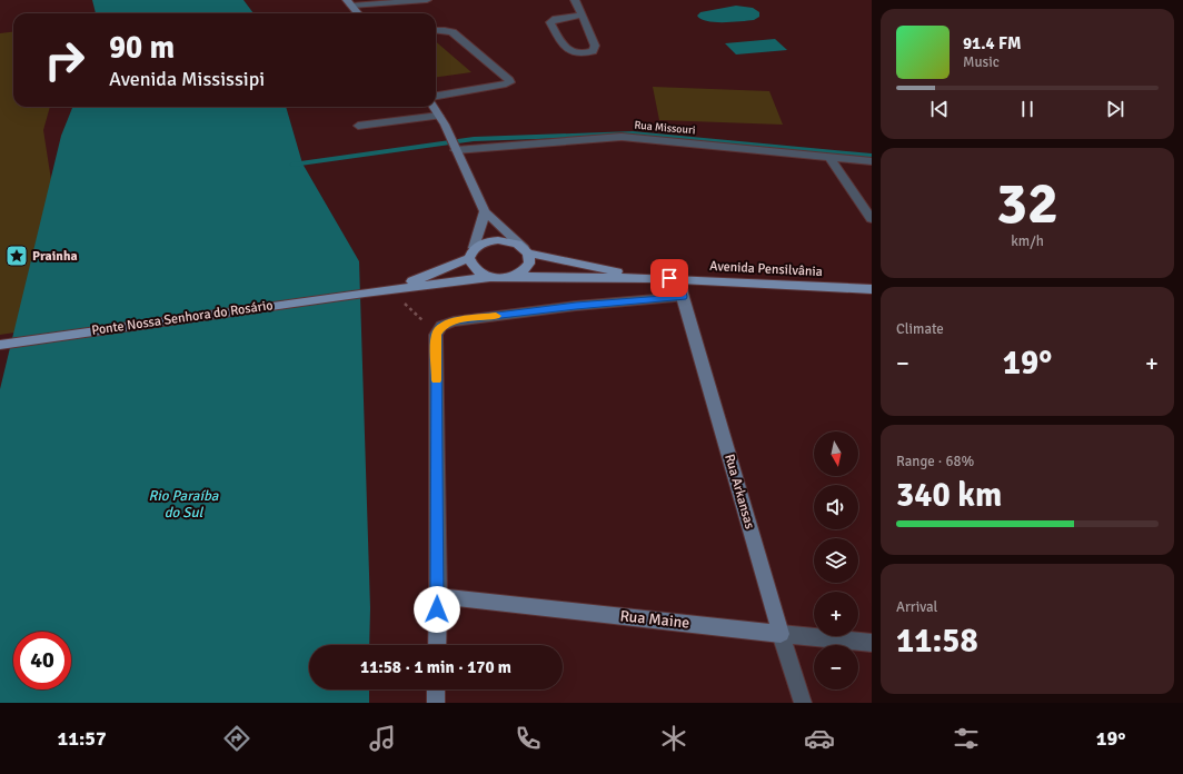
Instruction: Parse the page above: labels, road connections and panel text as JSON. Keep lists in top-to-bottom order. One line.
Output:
{"streets":{"main road":["Avenida Pensilvânia","Ponte Nossa Senhora do Rosário"],"street":["Rua Missouri","Rua Arkansas","Rua Maine"]},"crossings":[["Avenida Pensilvânia","Ponte Nossa Senhora do Rosário"],["Avenida Pensilvânia","Rua Arkansas"],["Rua Arkansas","Rua Maine"]],"water":["Rio Paraíba do Sul"],"places":{"place":["Prainha"]},"north":"bottom","page":{"turn":["90 m","Avenida Mississipi"],"song":["91.4 FM","Music"],"tile":[["32","km/h"],"Climate",["Range · 68%","340 km"],["Arrival","11:58"]],"heat":["−","19°","+"],"map_buttons":["+","−"],"limit":"40","trip":"11:58 · 1 min · 170 m","tabs":["11:57","19°"]}}
